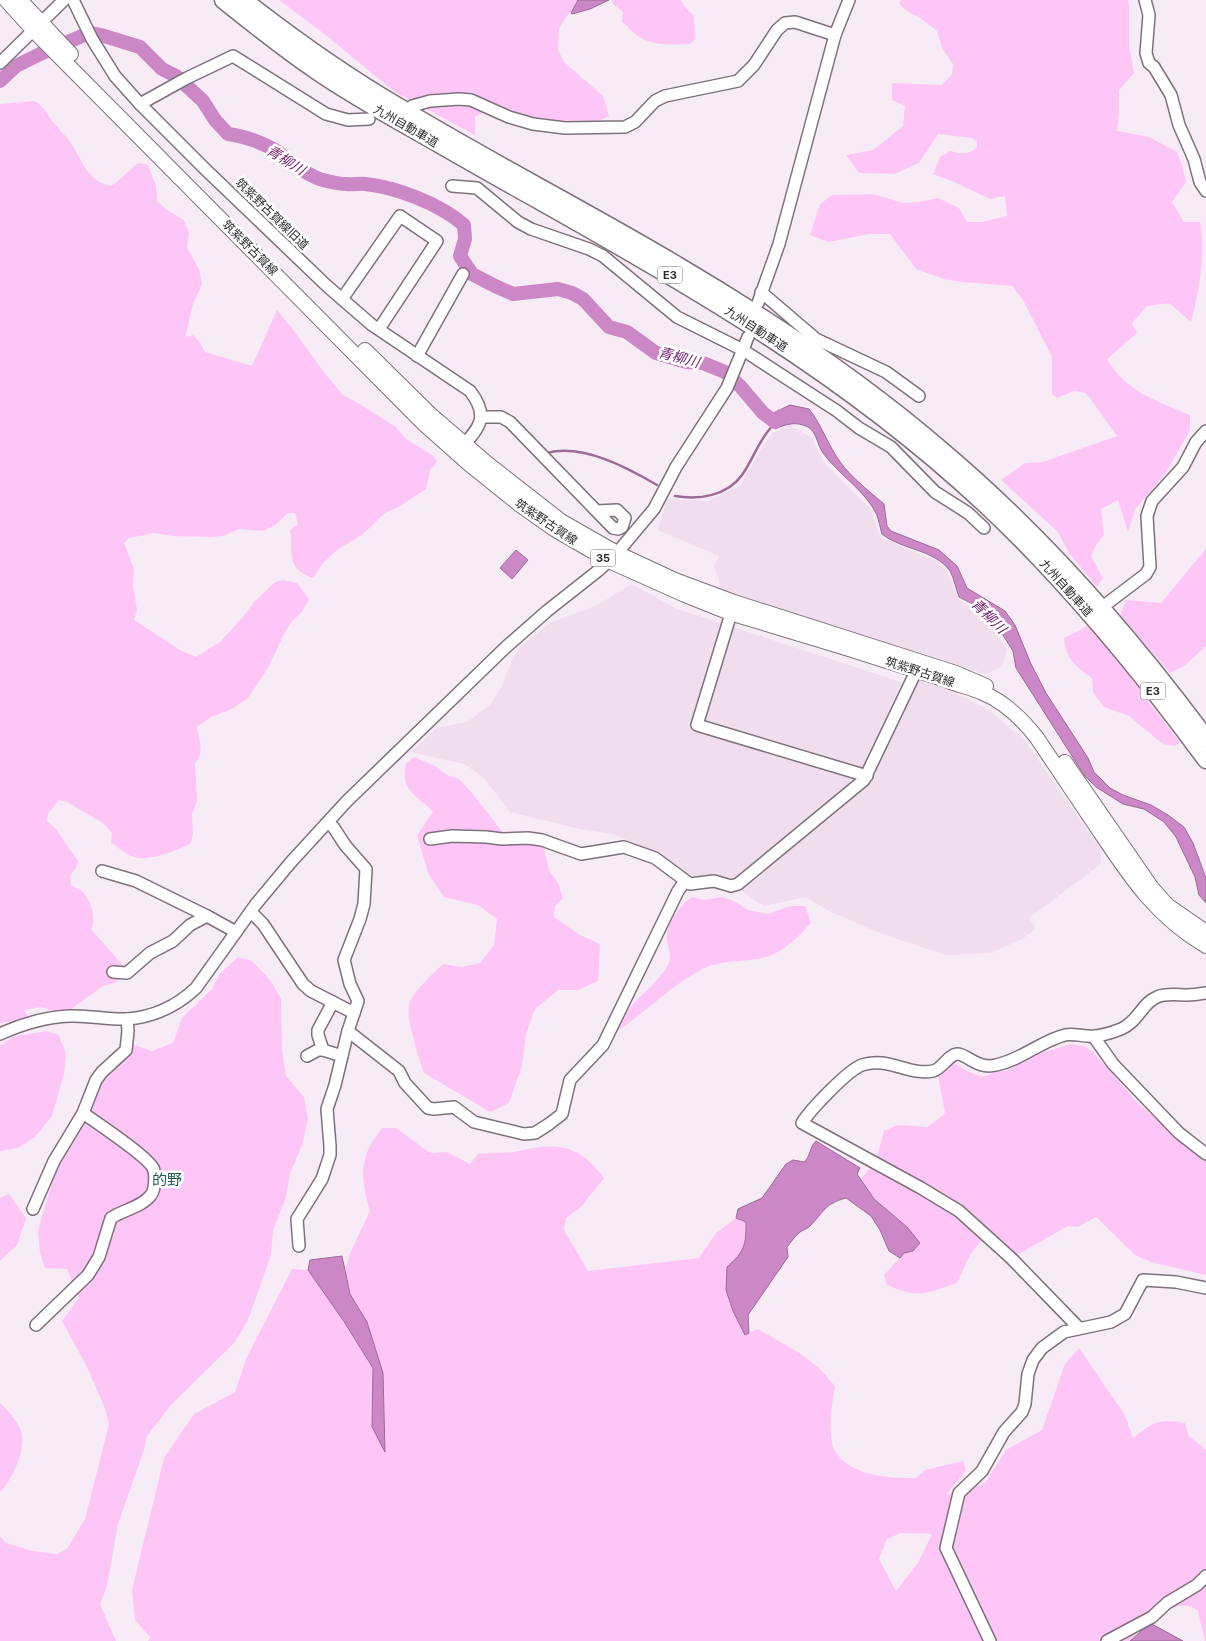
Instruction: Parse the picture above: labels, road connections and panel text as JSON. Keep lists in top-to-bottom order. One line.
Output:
{"streets":{"highway":["九州自動車道","E3"],"main road":["筑紫野古賀線","35"],"street":["筑紫野古賀線旧道"]},"districts":["的野"],"water":["青柳川"]}
